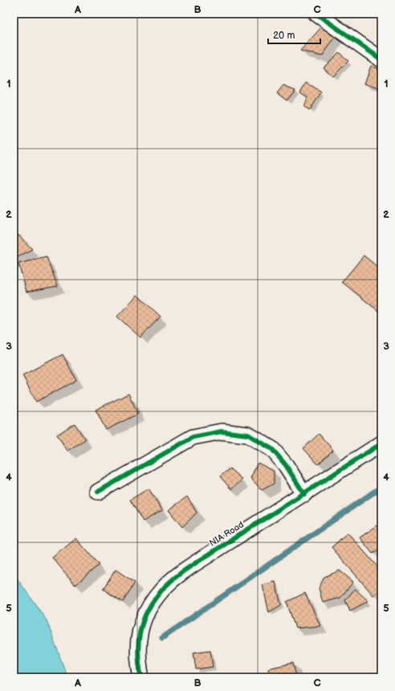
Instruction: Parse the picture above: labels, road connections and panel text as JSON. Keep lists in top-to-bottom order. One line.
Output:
{"streets":{"street":["NIA Road"]},"scale_bar":"20 m","grid":{"columns":["A","B","C"],"rows":["1","2","3","4","5"]}}
